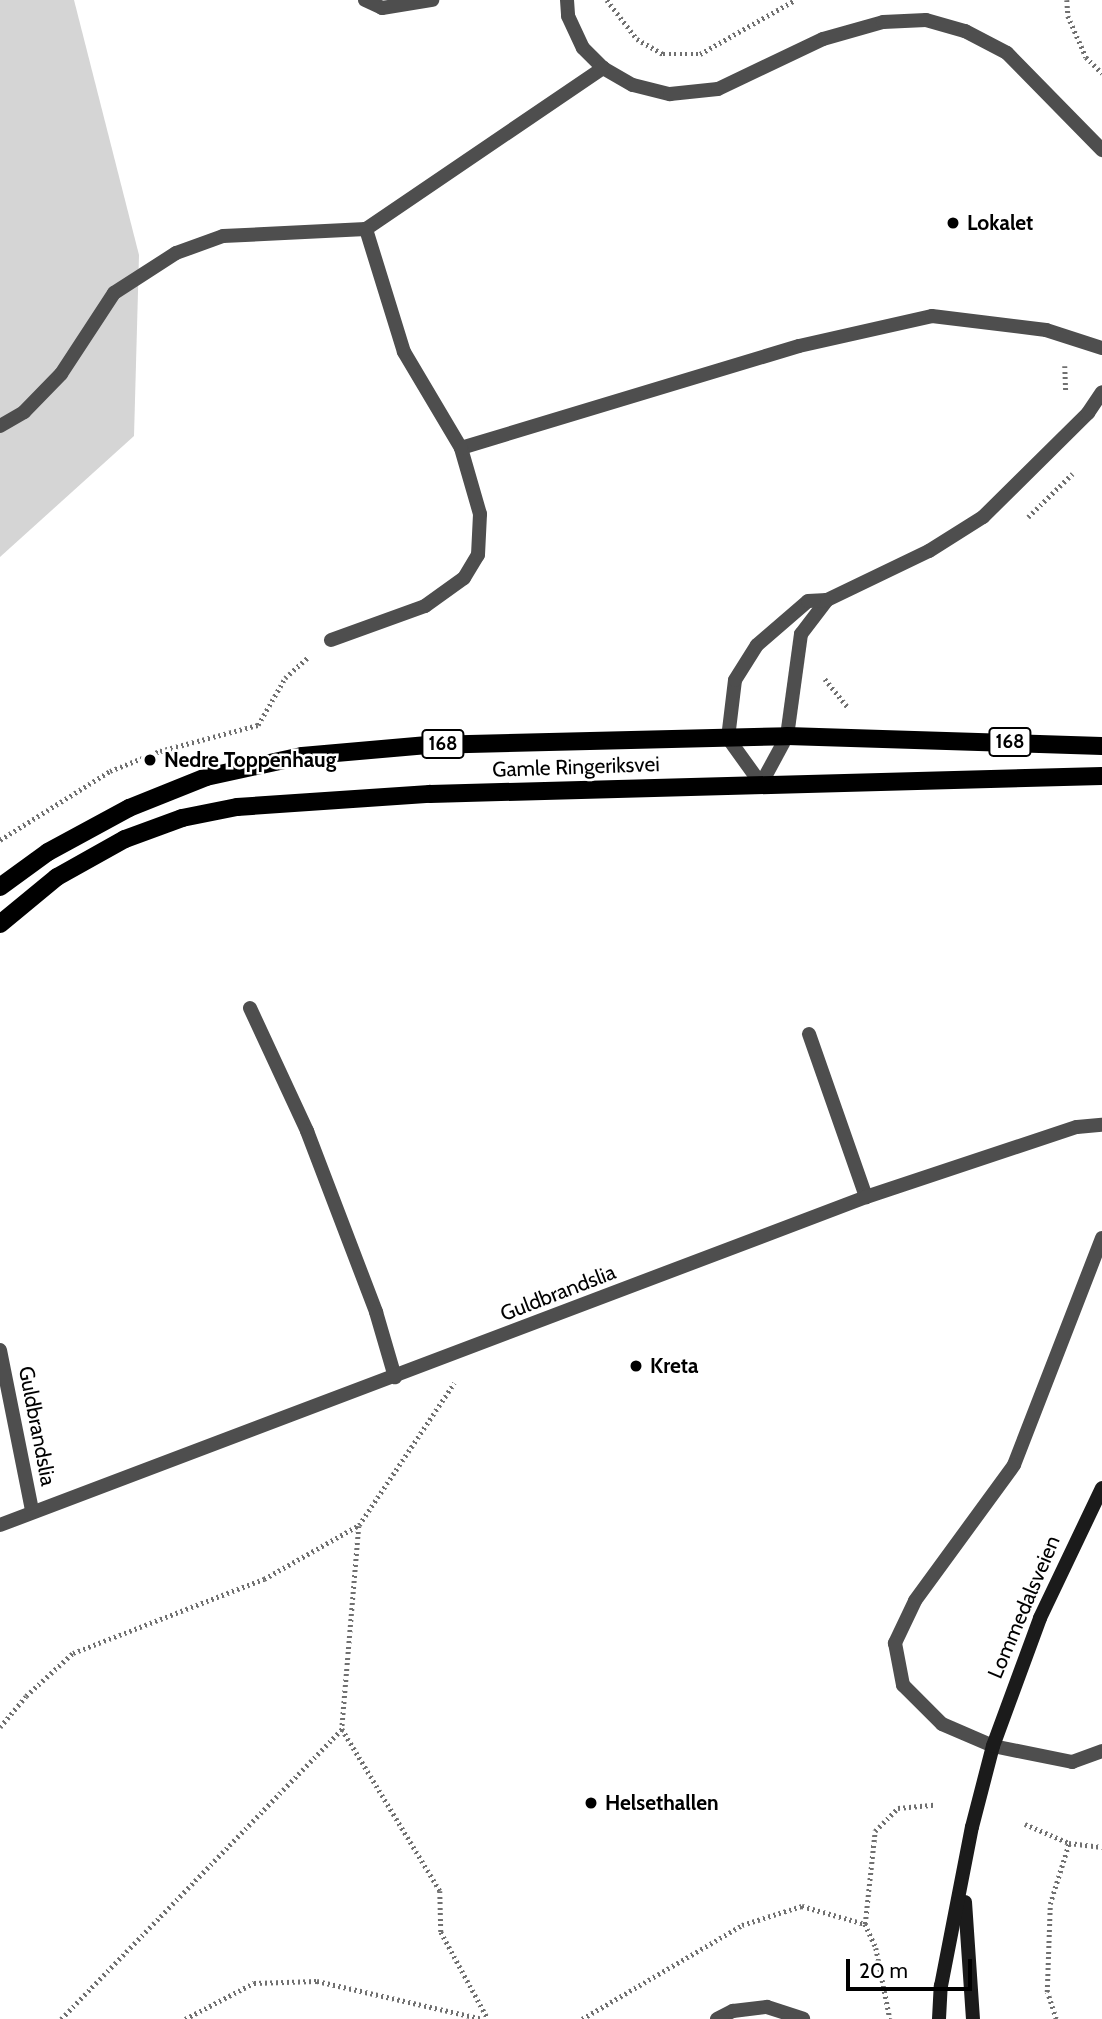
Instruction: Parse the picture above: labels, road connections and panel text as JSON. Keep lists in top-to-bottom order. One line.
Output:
{"streets":{"main road":["168","Gamle Ringeriksvei","Lommedalsveien"],"street":["Guldbrandslia"]},"places":["Lokalet","Nedre Toppenhaug","Kreta","Helsethallen"],"scale_bar":"20 m"}
